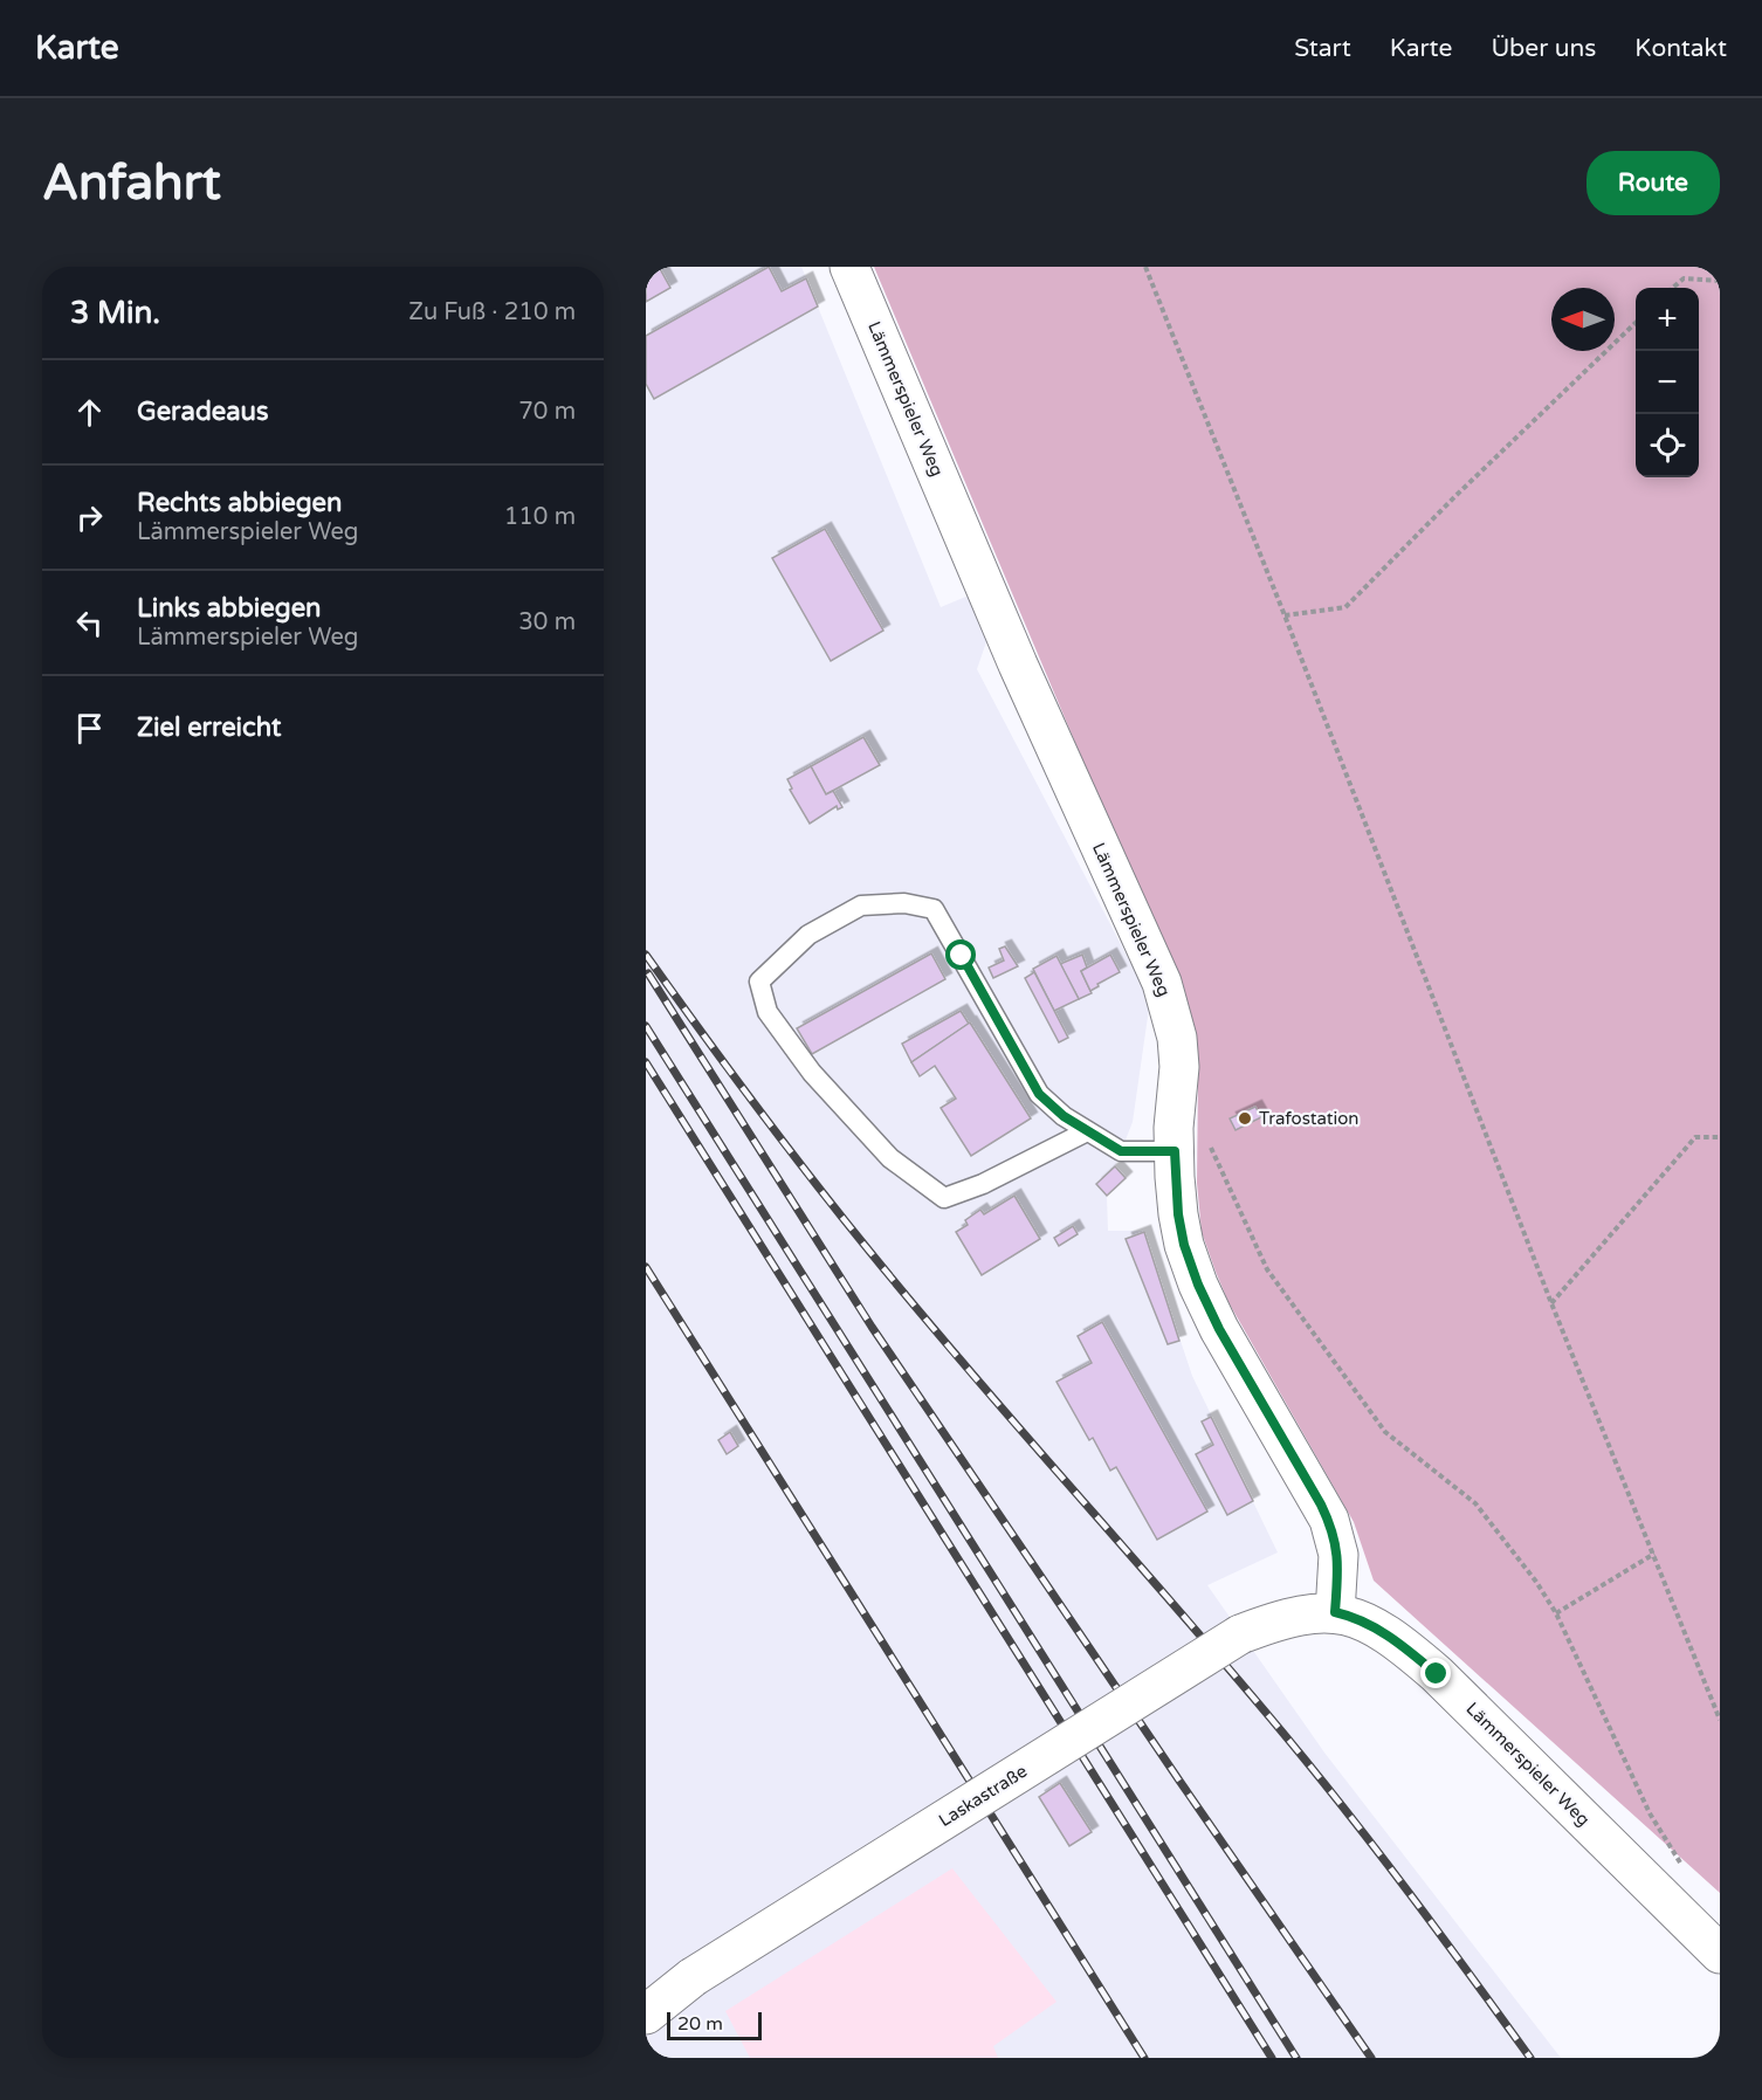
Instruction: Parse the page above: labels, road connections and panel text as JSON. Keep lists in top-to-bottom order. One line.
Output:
{"streets":{"street":["Lämmerspieler Weg","Laskastraße"]},"crossings":[["Lämmerspieler Weg","Laskastraße"]],"places":["Trafostation"],"scale_bar":"20 m","north":"left","page":{"header":"Karte","nav":["Start","Karte","Über uns","Kontakt"],"buttons":"Route","title":"Anfahrt","heading":["3 Min.","Zu Fuß · 210 m"],"map_buttons":["+","−"],"list":[["Geradeaus","70 m"],["Rechts abbiegen","Lämmerspieler Weg","110 m"],["Links abbiegen","Lämmerspieler Weg","30 m"],"Ziel erreicht"],"scale":"20 m"}}
